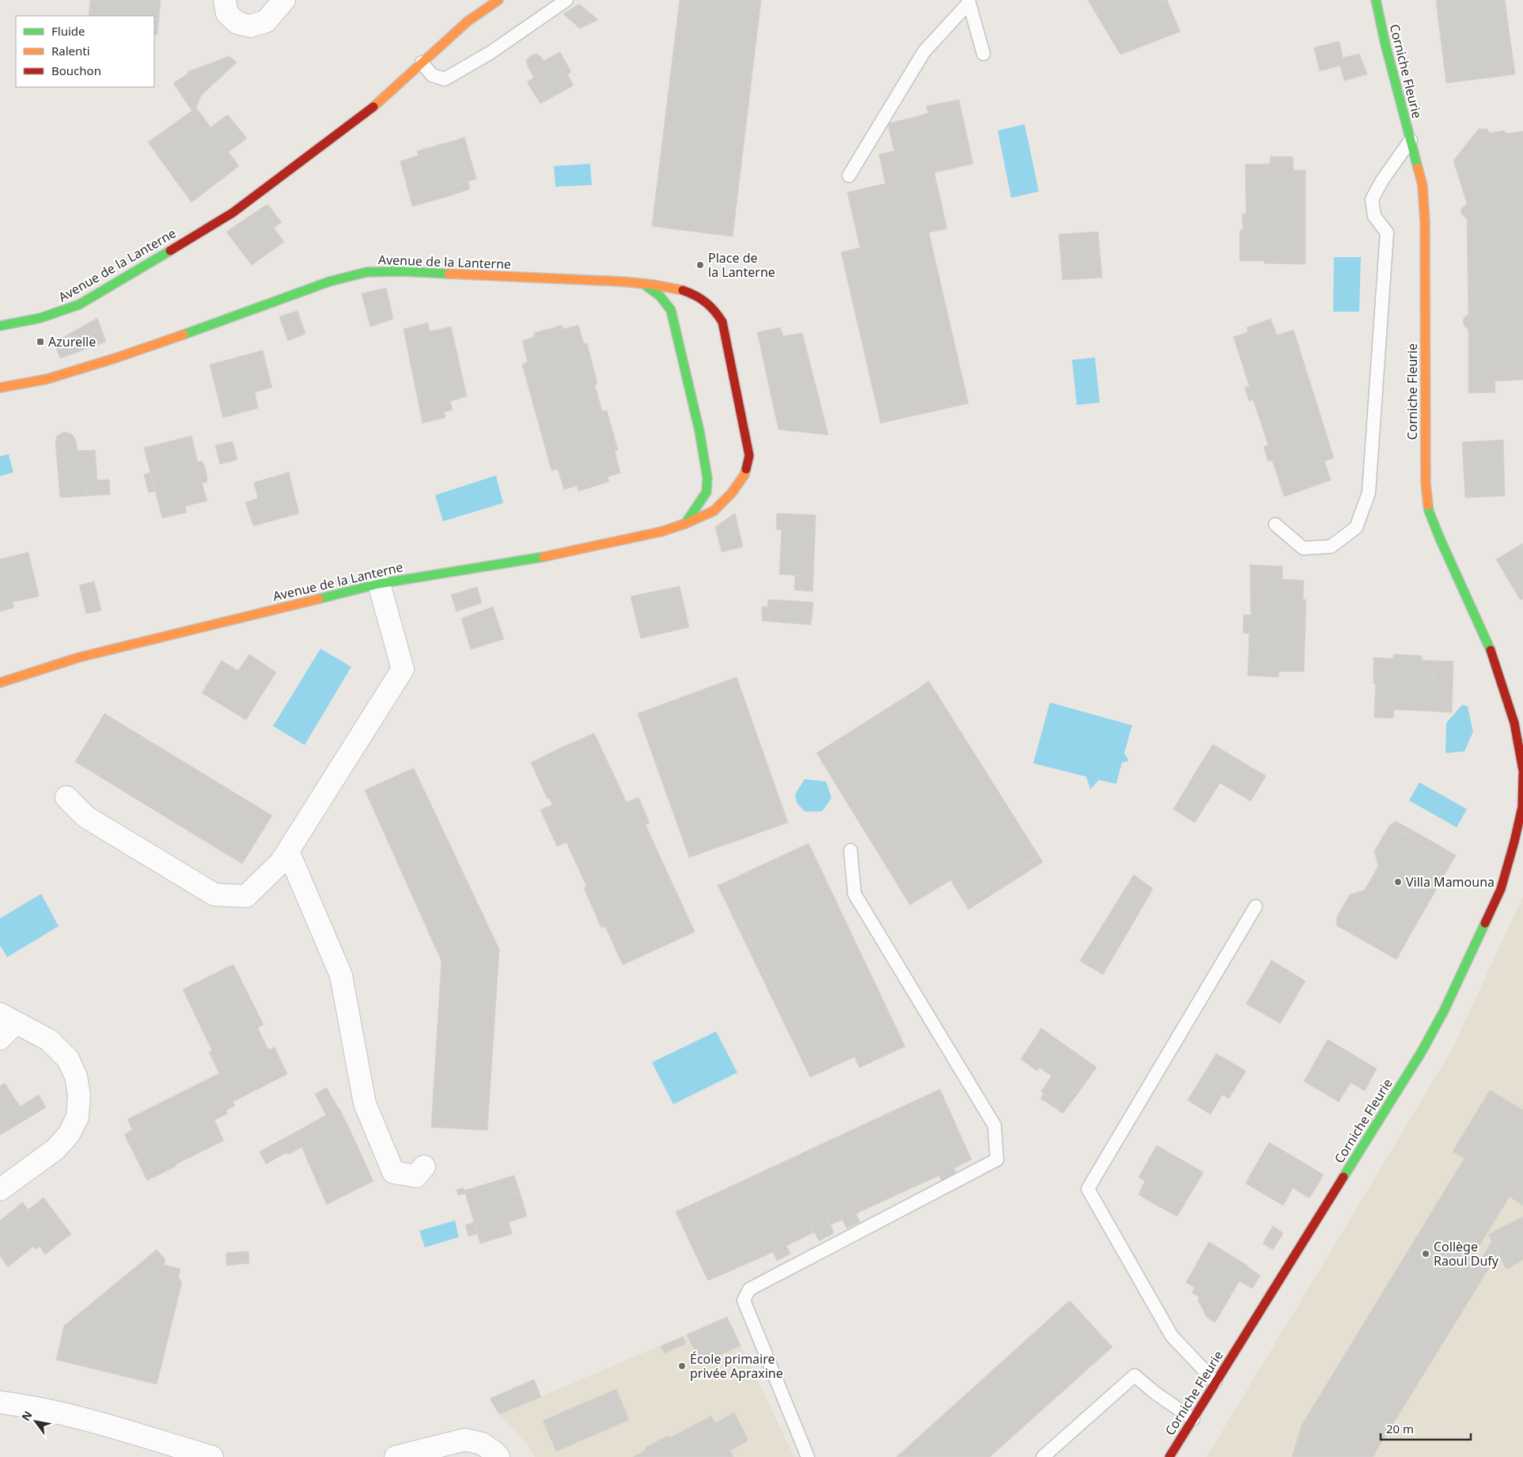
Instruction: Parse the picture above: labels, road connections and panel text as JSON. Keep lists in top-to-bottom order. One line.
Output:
{"streets":{"street":["Corniche Fleurie","Avenue de la Lanterne"]},"places":{"other":["Place de la Lanterne","Villa Mamouna","Collège Raoul Dufy","École primaire privée Apraxine"],"transit":["Azurelle"]},"legend":["Fluide","Ralenti","Bouchon"],"scale_bar":"20 m","north":"top left"}
